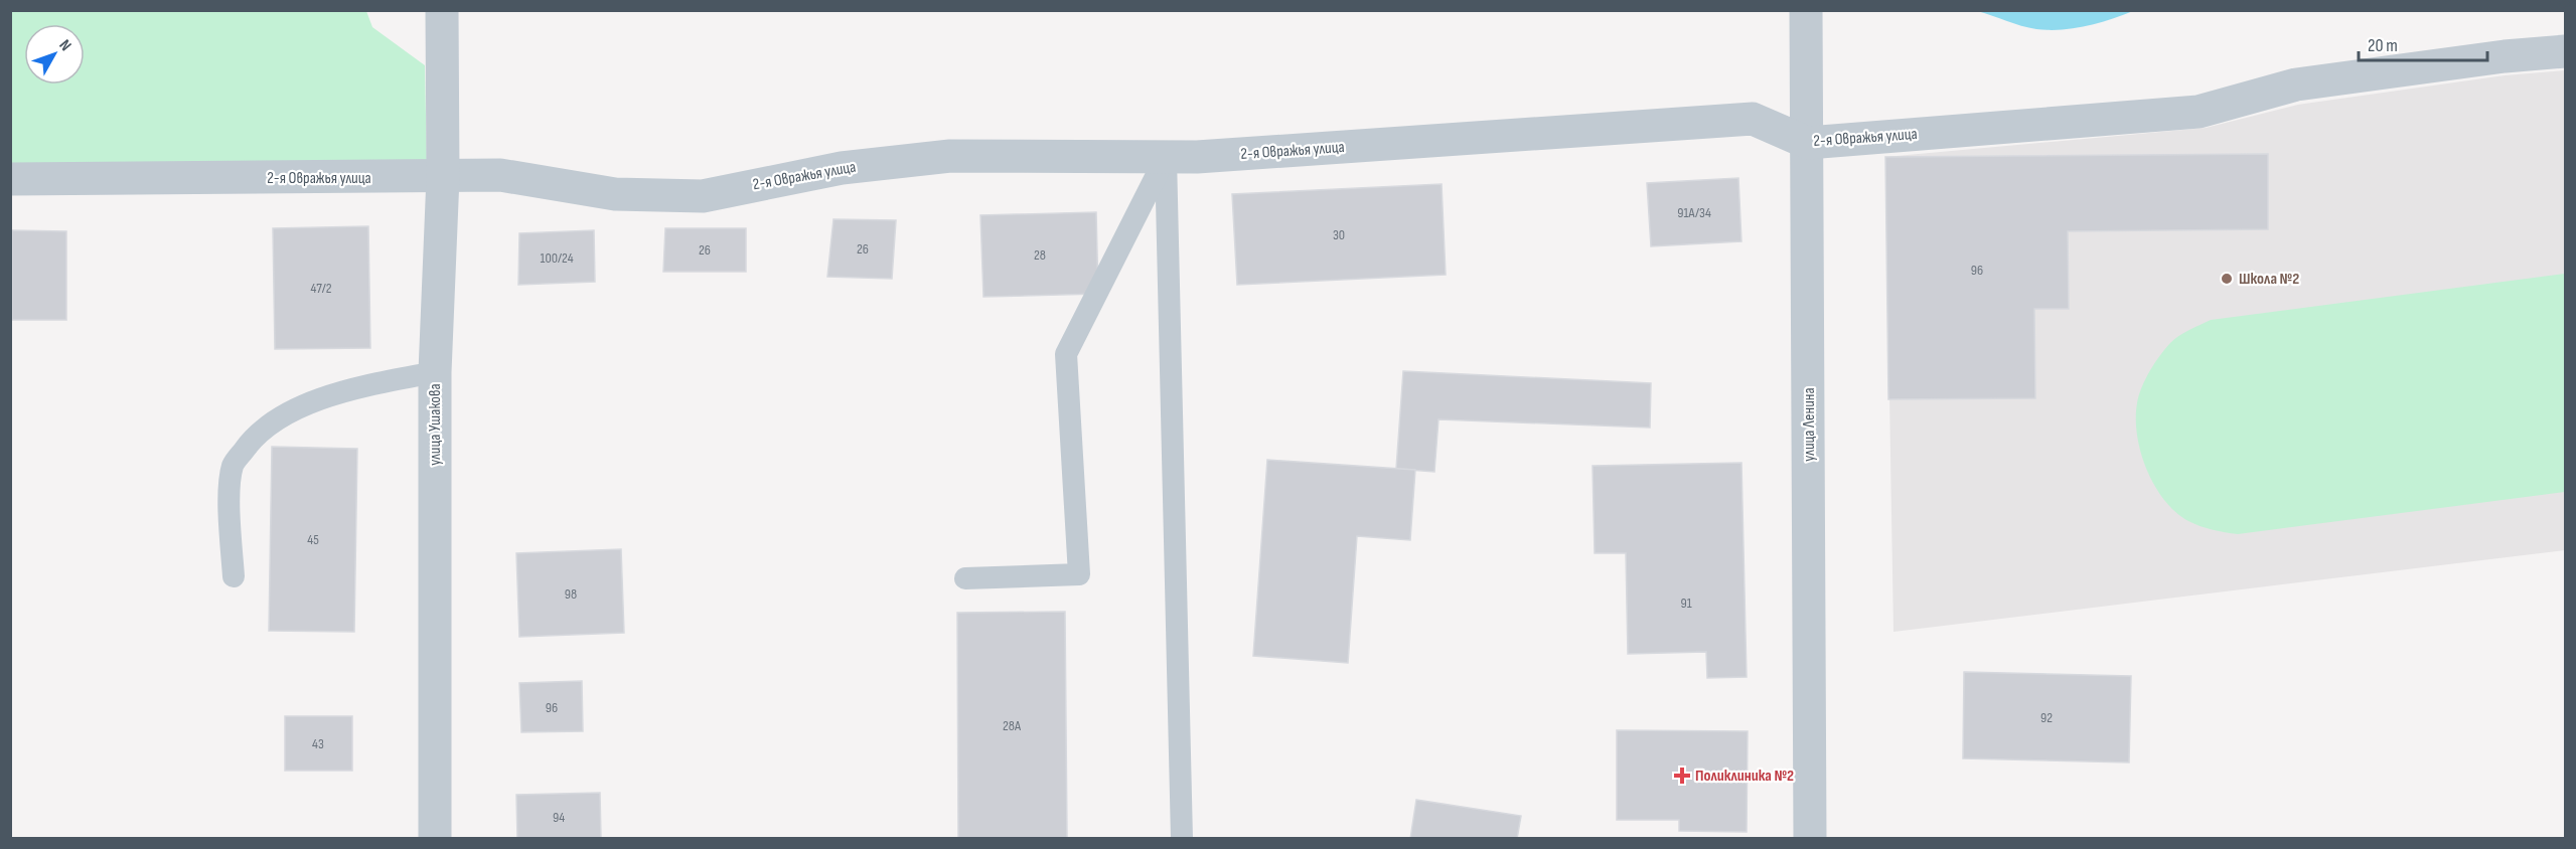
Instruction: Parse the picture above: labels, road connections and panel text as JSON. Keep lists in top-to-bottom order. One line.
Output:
{"streets":{"street":["2-я Овражья улица","улица Ушакова","улица Ленина"]},"crossings":[["2-я Овражья улица","улица Ушакова"],["2-я Овражья улица","улица Ленина"]],"places":{"other":["Школа №2"],"health":["Поликлиника №2"]},"house_numbers":["91А/34","30","26","26","28","100/24","96","47/2","45","98","91","96","92","28А","43","94"],"scale_bar":"20 m","north":"top right"}
